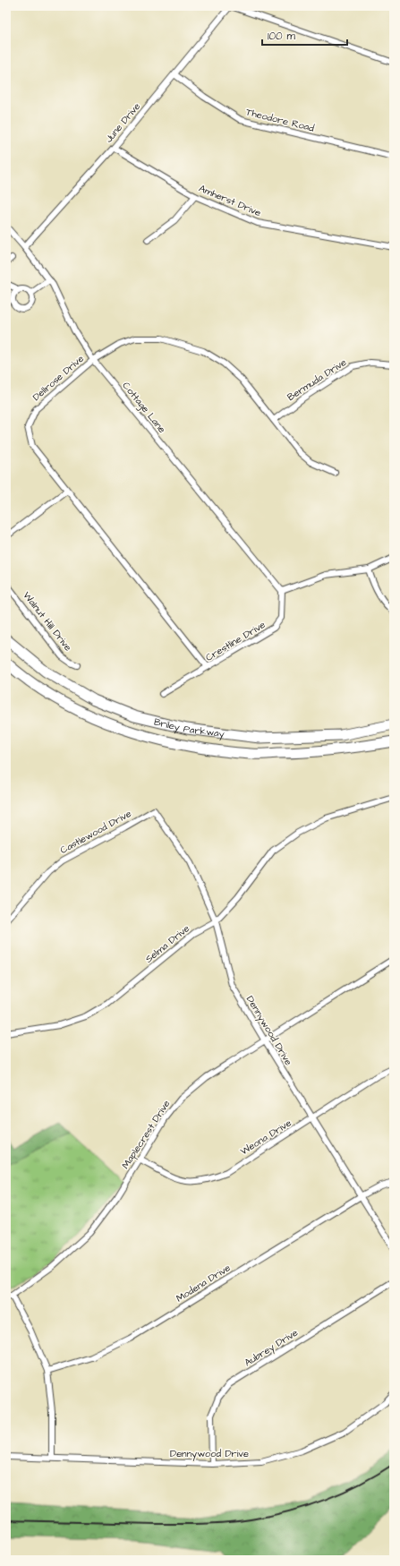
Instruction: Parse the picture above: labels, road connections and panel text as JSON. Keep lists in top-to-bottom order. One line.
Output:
{"streets":{"highway":["Briley Parkway"],"street":["Theodore Road","June Drive","Amherst Drive","Dellrose Drive","Bermuda Drive","Cottage Lane","Walnut Hill Drive","Crestline Drive","Castlewood Drive","Selma Drive","Dennywood Drive","Maplecrest Drive","Weona Drive","Modena Drive","Aubrey Drive"]},"crossings":[["Theodore Road","June Drive"],["June Drive","Amherst Drive"],["June Drive","Cottage Lane"],["Dellrose Drive","Bermuda Drive"],["Dellrose Drive","Cottage Lane"],["Dellrose Drive","Crestline Drive"],["Cottage Lane","Crestline Drive"],["Castlewood Drive","Dennywood Drive"],["Selma Drive","Dennywood Drive"],["Dennywood Drive","Maplecrest Drive"],["Dennywood Drive","Weona Drive"],["Dennywood Drive","Modena Drive"],["Dennywood Drive","Aubrey Drive"],["Maplecrest Drive","Weona Drive"]],"scale_bar":"100 m"}
